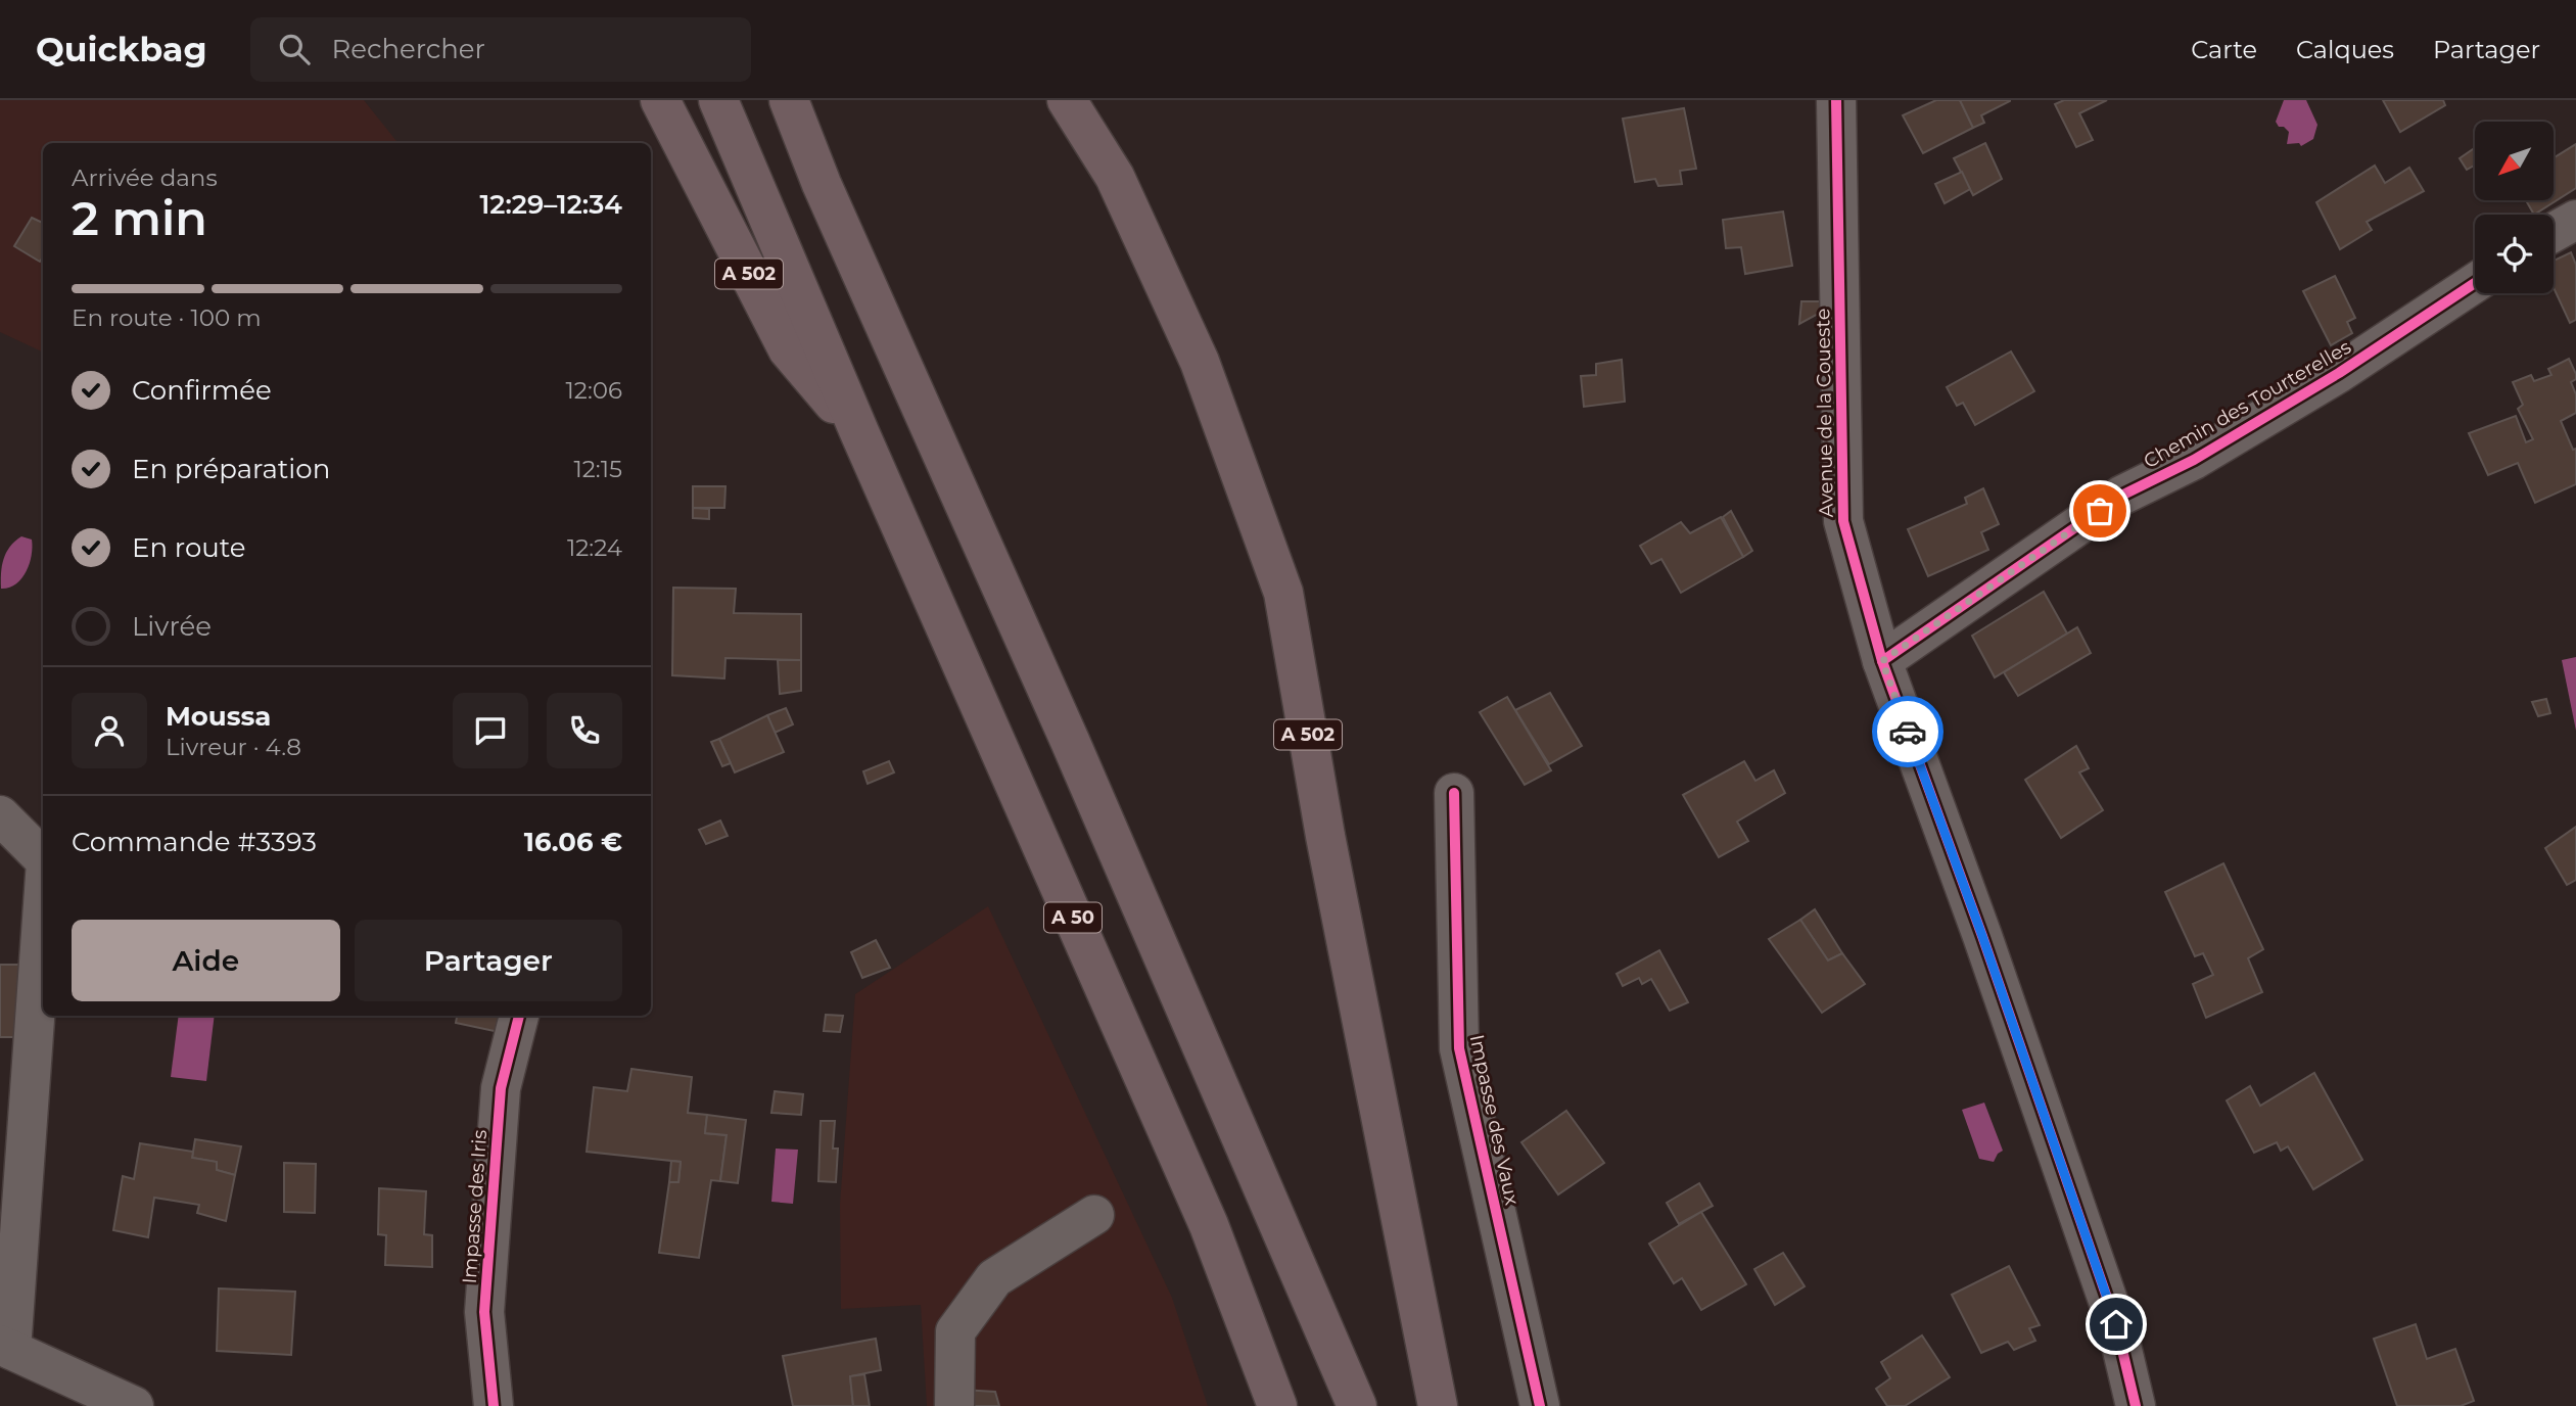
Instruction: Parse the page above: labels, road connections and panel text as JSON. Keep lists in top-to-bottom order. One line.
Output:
{"streets":{"highway":["A 502","A 50"],"street":["Chemin des Tourterelles","Avenue de la Coueste","Impasse des Vaux","Impasse des Iris"]},"crossings":[["A 502","A 50"],["Chemin des Tourterelles","Avenue de la Coueste"]],"north":"bottom left","page":{"header":"Quickbag","search":"Rechercher","nav":["Carte","Calques","Partager"],"heading":["2 min","Arrivée dans","12:29–12:34"],"panel":["Moussa","Livreur · 4.8","Commande #3393","16.06 €"],"bar":"En route · 100 m","list":[["Confirmée","12:06"],["En préparation","12:15"],["En route","12:24"],"Livrée"],"buttons":["Aide","Partager"]}}
